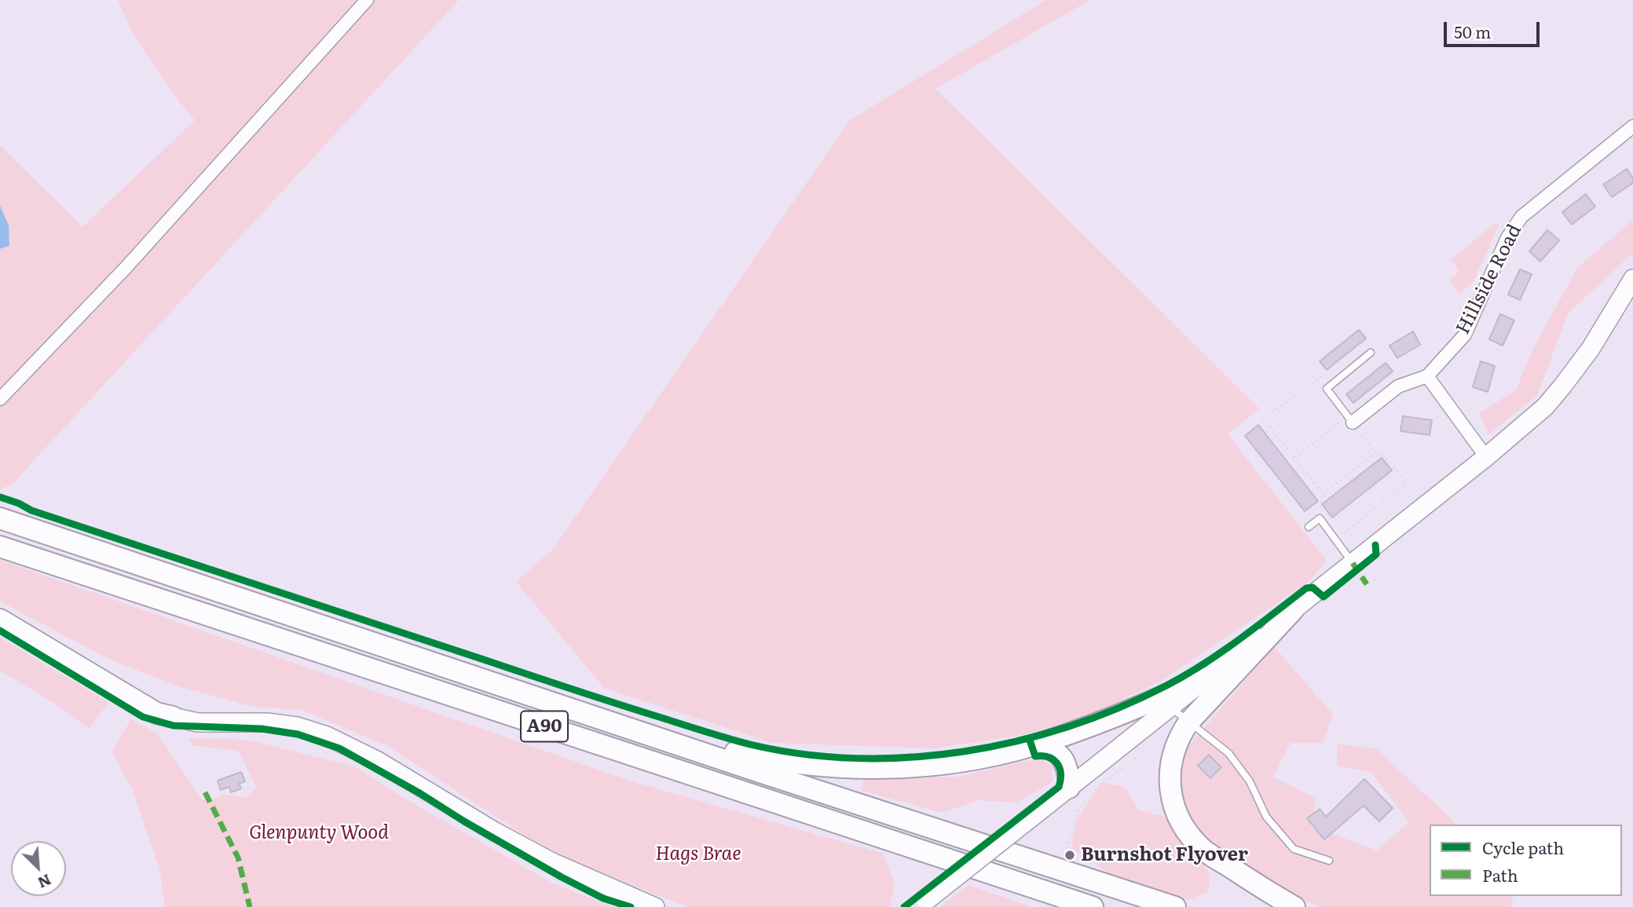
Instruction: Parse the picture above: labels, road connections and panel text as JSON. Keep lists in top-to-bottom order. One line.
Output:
{"streets":{"main road":["A90"],"street":["Hillside Road"]},"parks":["Glenpunty Wood","Hags Brae"],"places":["Burnshot Flyover"],"legend":["Cycle path","Path"],"scale_bar":"50 m","north":"bottom right"}
